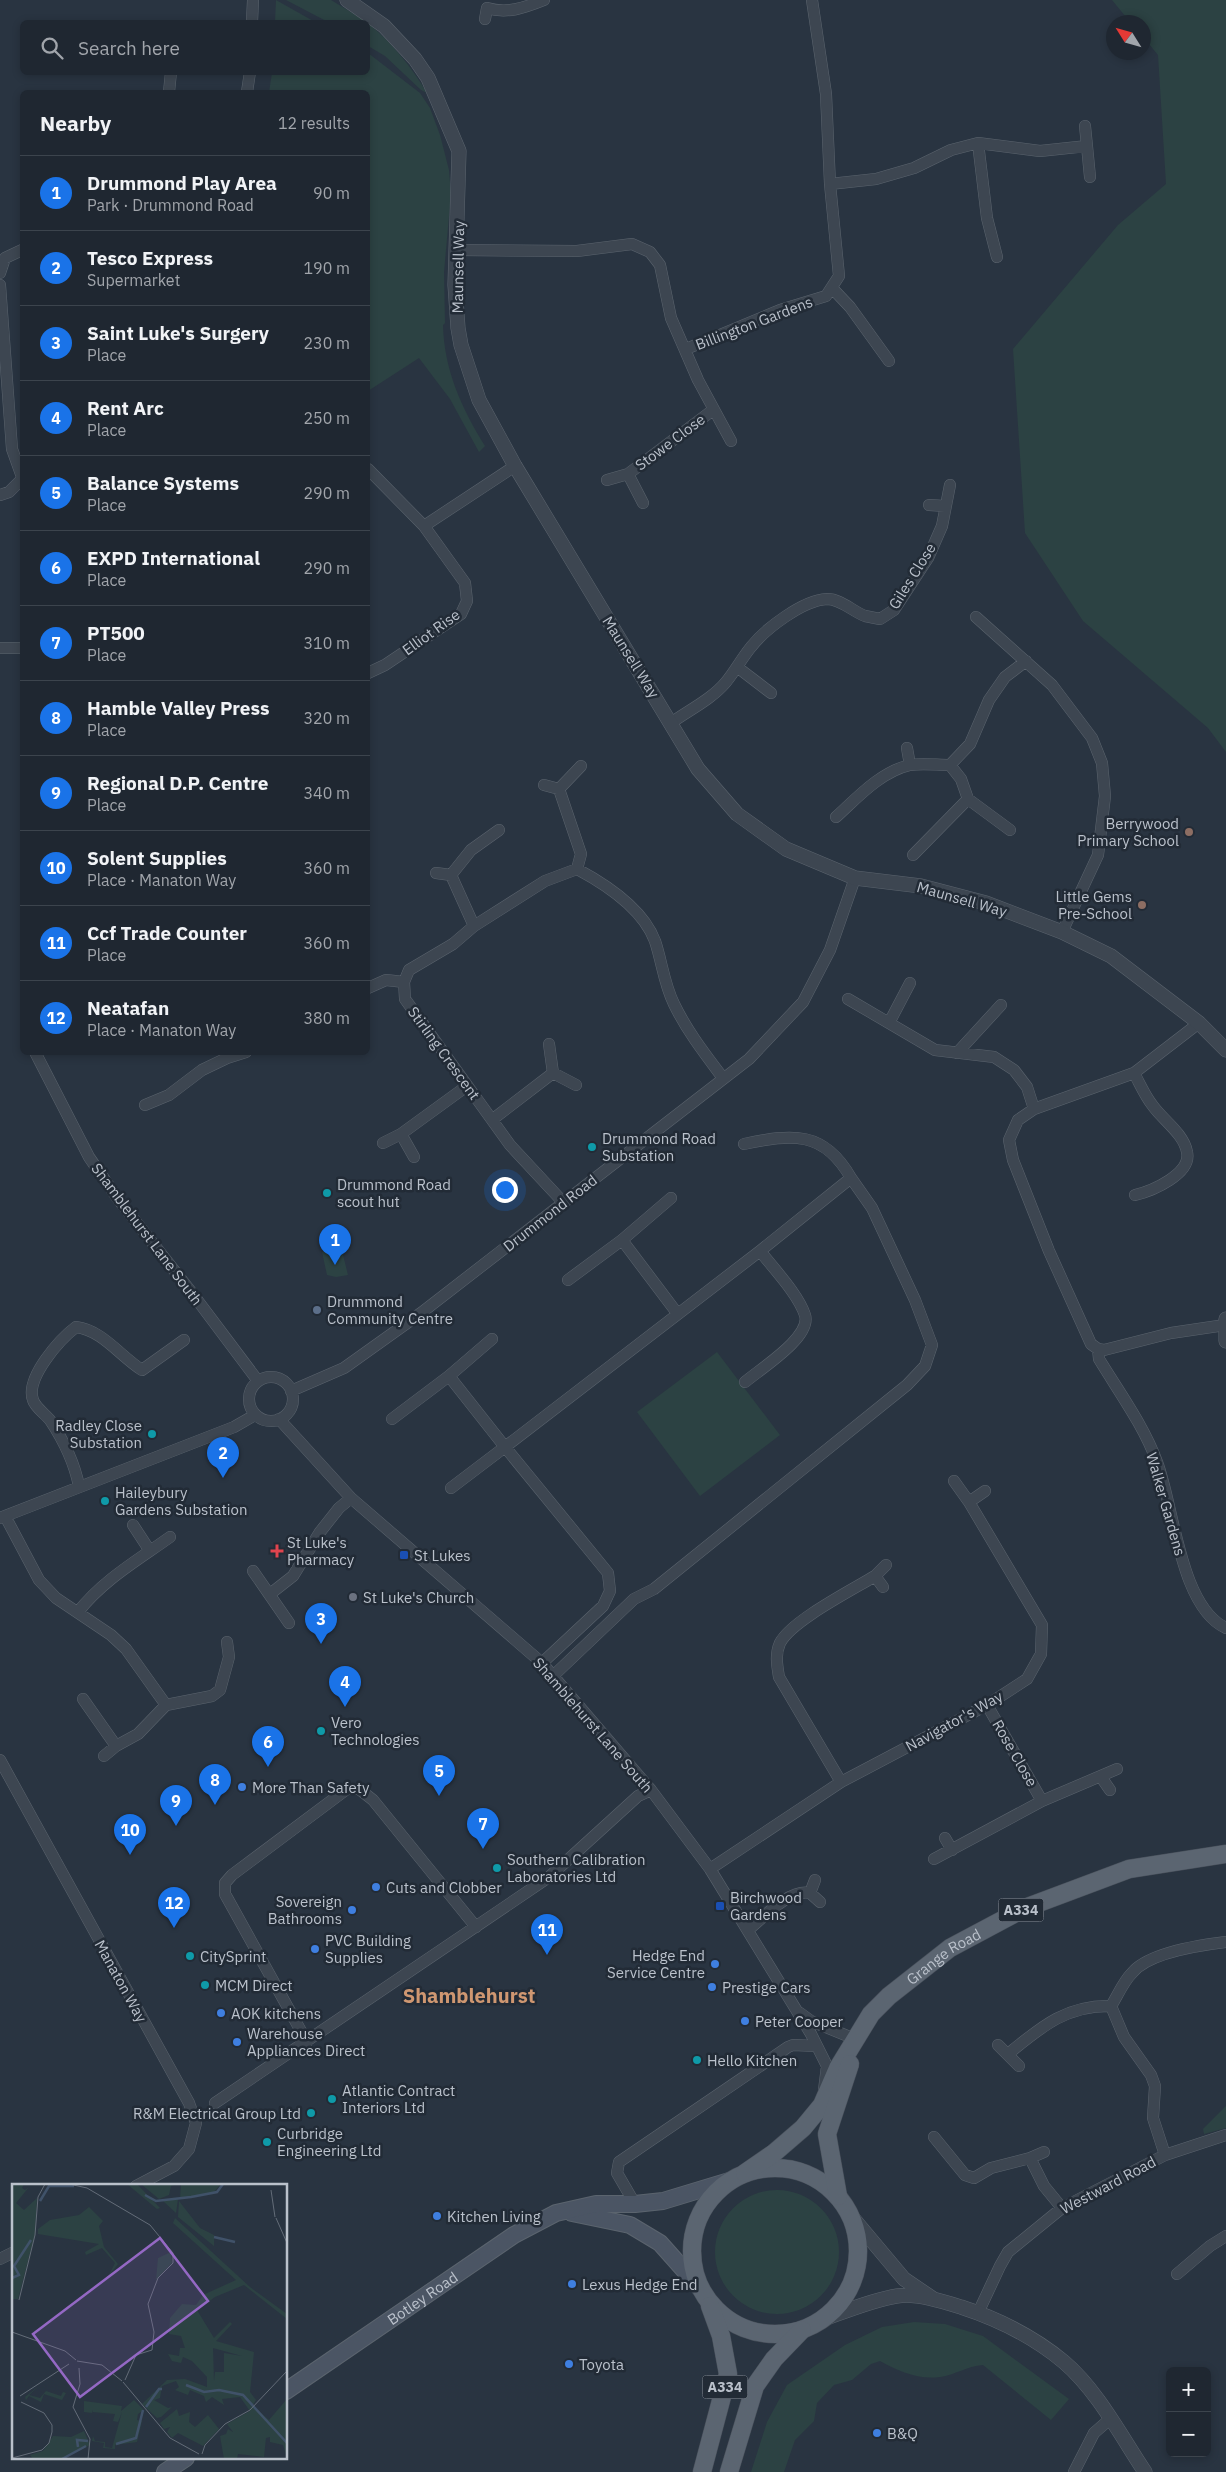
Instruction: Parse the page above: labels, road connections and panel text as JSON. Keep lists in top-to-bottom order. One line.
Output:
{"streets":{"main road":["A334","Grange Road","Botley Road"],"street":["Maunsell Way","Billington Gardens","Stowe Close","Giles Close","Elliot Rise","Stirling Crescent","Drummond Road","Shamblehurst Lane South","Walker Gardens","Navigator's Way","Rose Close","Manaton Way","Westward Road"]},"crossings":[["Maunsell Way","Billington Gardens"],["Maunsell Way","Giles Close"],["Maunsell Way","Drummond Road"],["Maunsell Way","Walker Gardens"],["Billington Gardens","Stowe Close"],["Stirling Crescent","Drummond Road"],["Drummond Road","Shamblehurst Lane South"],["Shamblehurst Lane South","Navigator's Way"],["Shamblehurst Lane South","Grange Road"],["Navigator's Way","Rose Close"],["A334","Grange Road"],["A334","Botley Road"],["Grange Road","Botley Road"]],"districts":["Shamblehurst"],"places":{"other":["Berrywood Primary School","Little Gems Pre-School","Drummond Road Substation","Drummond Road scout hut","Drummond Community Centre","Radley Close Substation","Haileybury Gardens Substation","St Luke's Church","Vero Technologies","More Than Safety","Southern Calibration Laboratories Ltd","Cuts and Clobber","Sovereign Bathrooms","PVC Building Supplies","CitySprint","Hedge End Service Centre","MCM Direct","Prestige Cars","AOK kitchens","Peter Cooper","Warehouse Appliances Direct","Hello Kitchen","Atlantic Contract Interiors Ltd","R&M Electrical Group Ltd","Curbridge Engineering Ltd","Kitchen Living","Lexus Hedge End","Toyota","B&Q"],"health":["St Luke's Pharmacy"],"transit":["St Lukes","Birchwood Gardens"]},"north":"top left","page":{"search":"Search here","heading":["Nearby","12 results"],"list":[{"mark":"1","name":"Drummond Play Area","note":"Park · Drummond Road","value":"90 m"},{"mark":"2","name":"Tesco Express","note":"Supermarket","value":"190 m"},{"mark":"3","name":"Saint Luke's Surgery","note":"Place","value":"230 m"},{"mark":"4","name":"Rent Arc","note":"Place","value":"250 m"},{"mark":"5","name":"Balance Systems","note":"Place","value":"290 m"},{"mark":"6","name":"EXPD International","note":"Place","value":"290 m"},{"mark":"7","name":"PT500","note":"Place","value":"310 m"},{"mark":"8","name":"Hamble Valley Press","note":"Place","value":"320 m"},{"mark":"9","name":"Regional D.P. Centre","note":"Place","value":"340 m"},{"mark":"10","name":"Solent Supplies","note":"Place · Manaton Way","value":"360 m"},{"mark":"11","name":"Ccf Trade Counter","note":"Place","value":"360 m"},{"mark":"12","name":"Neatafan","note":"Place · Manaton Way","value":"380 m"}],"pins":["1","2","3","4","6","5","8","9","7","10","12","11"],"map_buttons":["+","−"]}}
